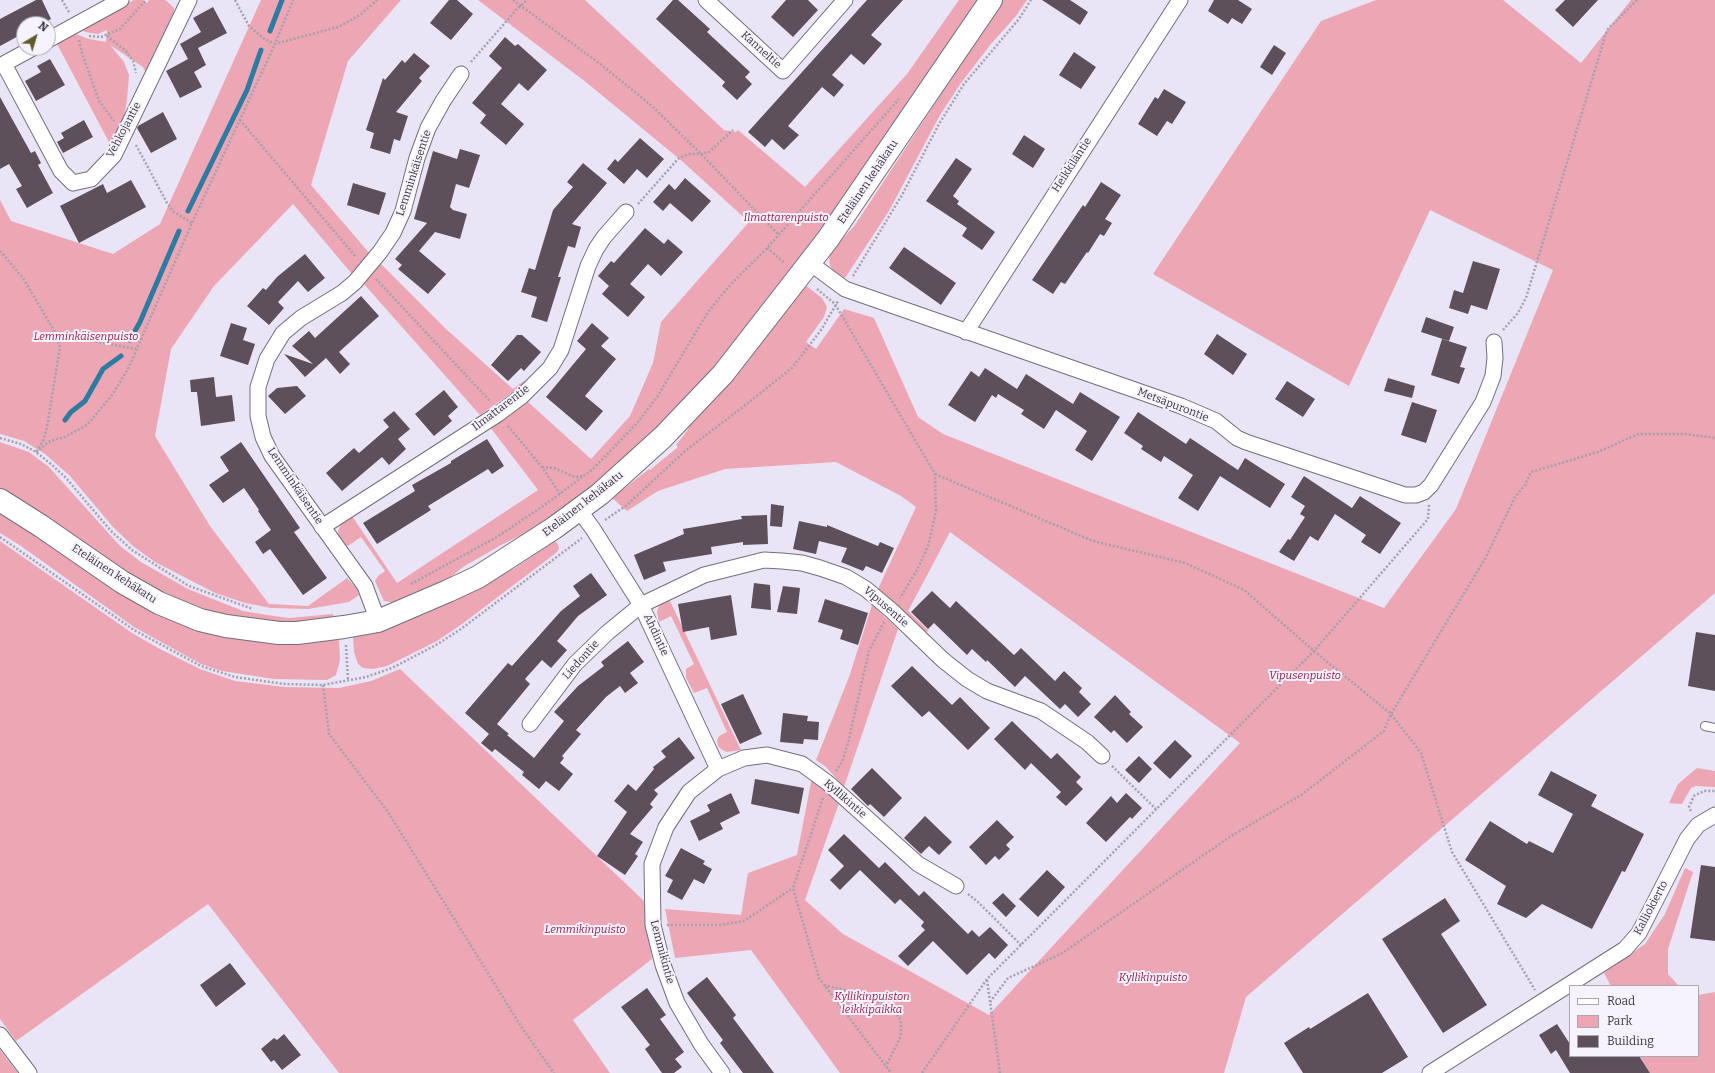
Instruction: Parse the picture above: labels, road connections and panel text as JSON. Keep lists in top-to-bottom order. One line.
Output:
{"streets":{"street":["Kanneltie","Vehkojantie","Heikkiläntie","Lemminkäisentie","Eteläinen kehäkatu","Metsäpurontie","Ilmattarentie","Vipusentie","Ahdintie","Liedontie","Kyllikintie","Kalliokierto","Lemmikintie"]},"crossings":[["Heikkiläntie","Metsäpurontie"],["Lemminkäisentie","Eteläinen kehäkatu"],["Lemminkäisentie","Ilmattarentie"],["Eteläinen kehäkatu","Metsäpurontie"],["Eteläinen kehäkatu","Ahdintie"],["Vipusentie","Ahdintie"],["Vipusentie","Liedontie"],["Ahdintie","Liedontie"],["Ahdintie","Kyllikintie"],["Ahdintie","Lemmikintie"],["Kyllikintie","Lemmikintie"]],"parks":["Ilmattarenpuisto","Lemminkäisenpuisto","Vipusenpuisto","Lemmikinpuisto","Kyllikinpuisto","Kyllikinpuiston leikkipaikka"],"legend":["Road","Park","Building"],"north":"top right"}
